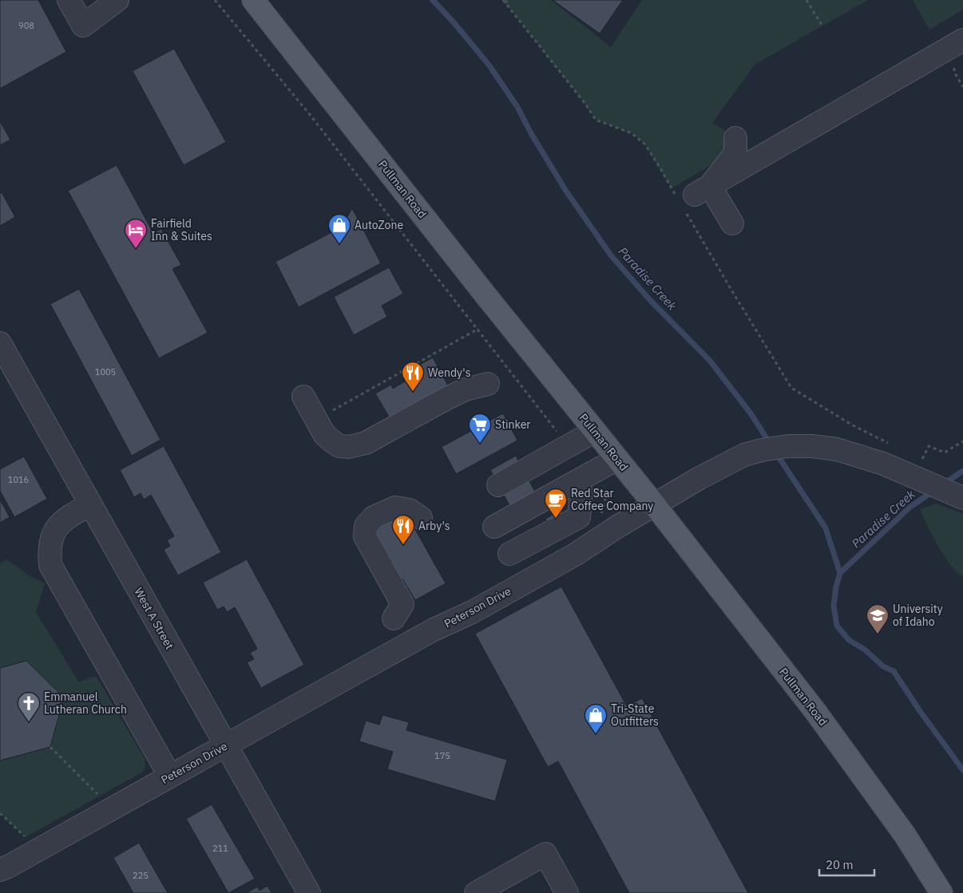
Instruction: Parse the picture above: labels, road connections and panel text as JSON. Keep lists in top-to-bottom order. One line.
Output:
{"streets":{"main road":["Pullman Road"],"street":["Peterson Drive","West A Street"]},"crossings":[["Pullman Road","Peterson Drive"],["Peterson Drive","West A Street"]],"water":["Paradise Creek"],"places":{"shop":["AutoZone","Tri-State Outfitters"],"hotel":["Fairfield Inn & Suites"],"restaurant":["Wendy's","Arby's"],"supermarket":["Stinker"],"cafe":["Red Star Coffee Company"],"school or university":["University of Idaho"],"church":["Emmanuel Lutheran Church"]},"house_numbers":["908","1005","1016","175","211","225"],"scale_bar":"20 m"}
